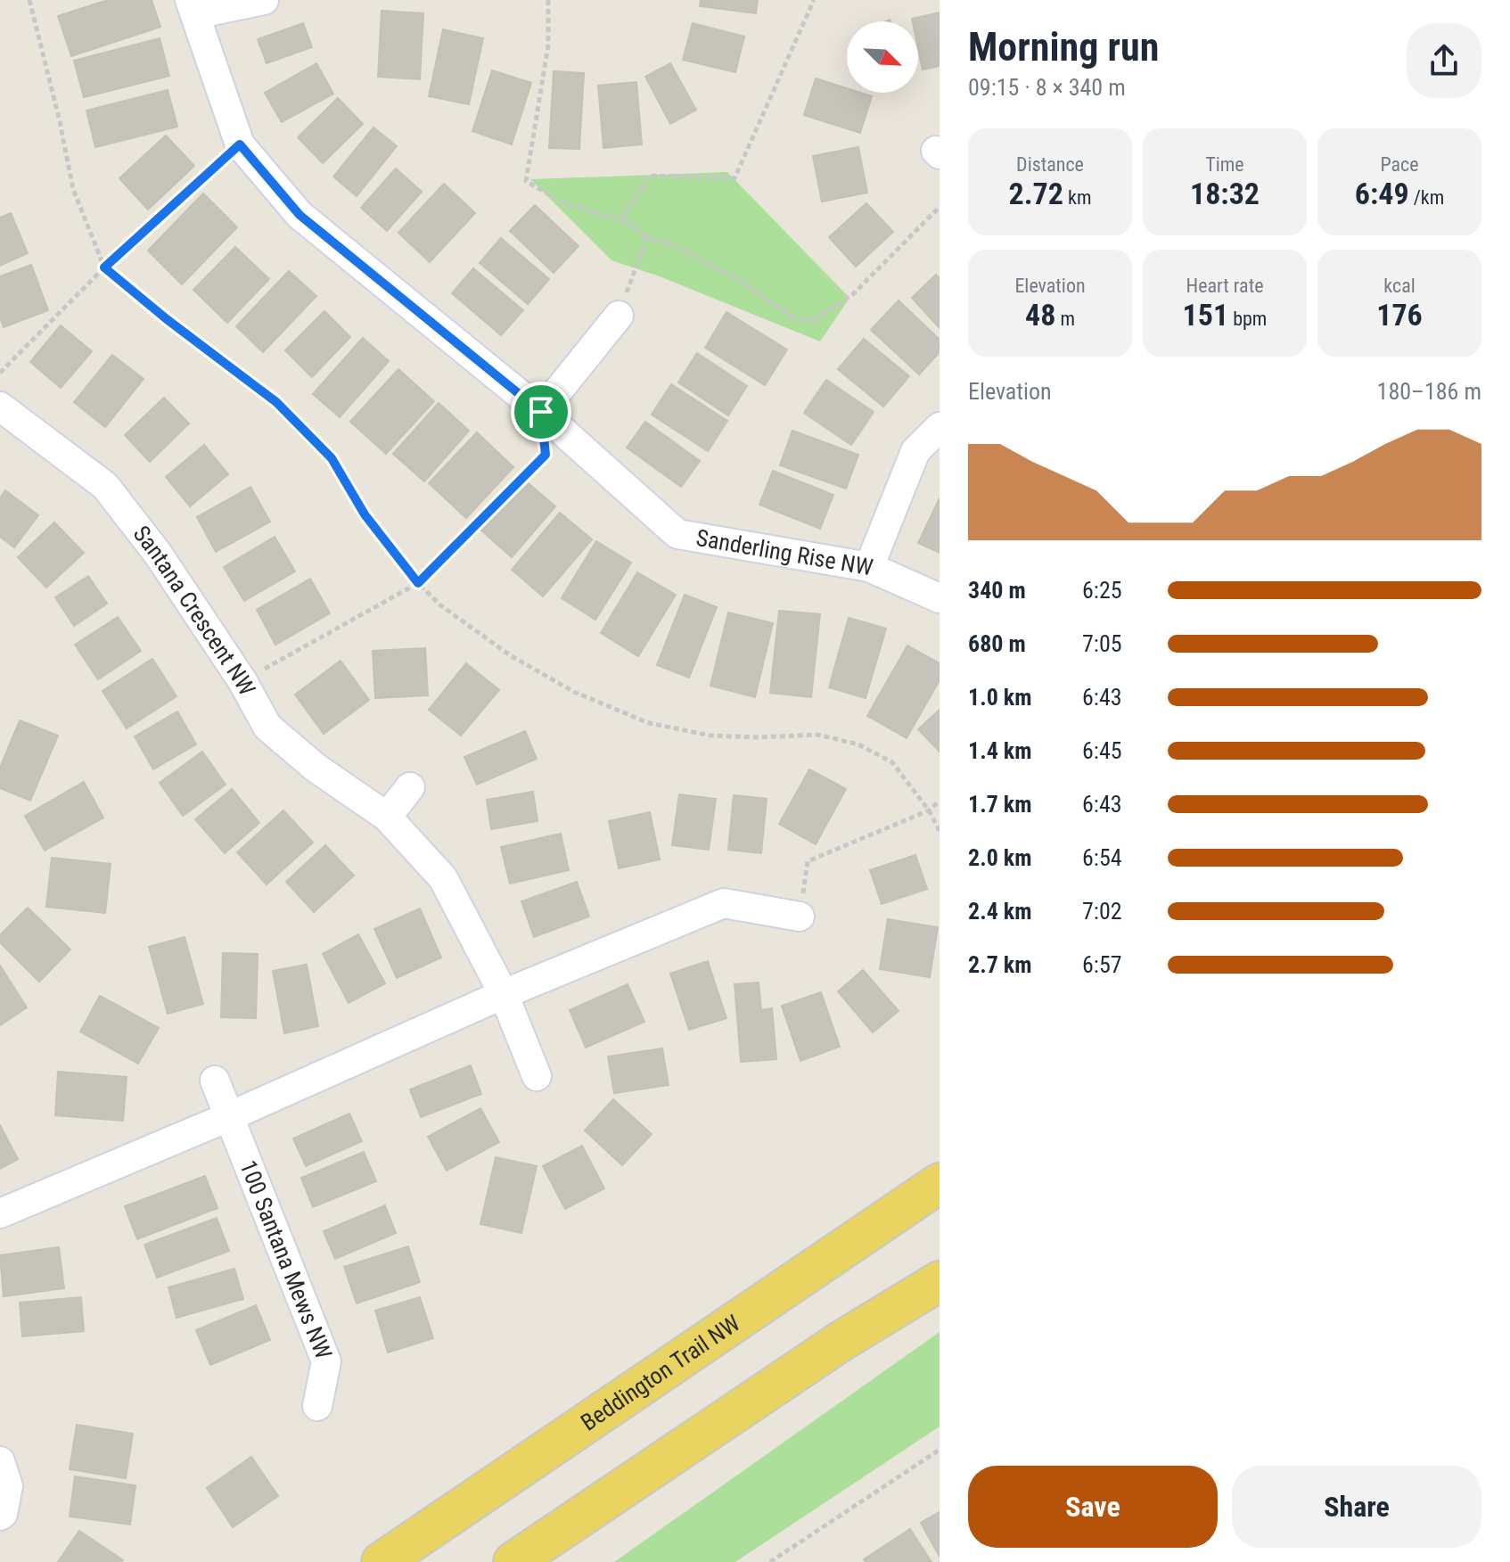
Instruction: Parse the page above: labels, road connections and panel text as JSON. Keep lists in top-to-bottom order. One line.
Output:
{"streets":{"main road":["Beddington Trail NW"],"street":["Sanderling Rise NW","Santana Crescent NW","100 Santana Mews NW"]},"north":"bottom right","page":{"heading":["Morning run","09:15 · 8 × 340 m"],"stats":[["Distance","2.72 km"],["Time","18:32"],["Pace","6:49 /km"],["Elevation","48 m"],["Heart rate","151 bpm"],["kcal","176"]],"chart":["Elevation","180–186 m"],"list":[{"name":"340 m","note":"6:25"},{"name":"680 m","note":"7:05"},{"name":"1.0 km","note":"6:43"},{"name":"1.4 km","note":"6:45"},{"name":"1.7 km","note":"6:43"},{"name":"2.0 km","note":"6:54"},{"name":"2.4 km","note":"7:02"},{"name":"2.7 km","note":"6:57"}],"buttons":["Save","Share"]}}
